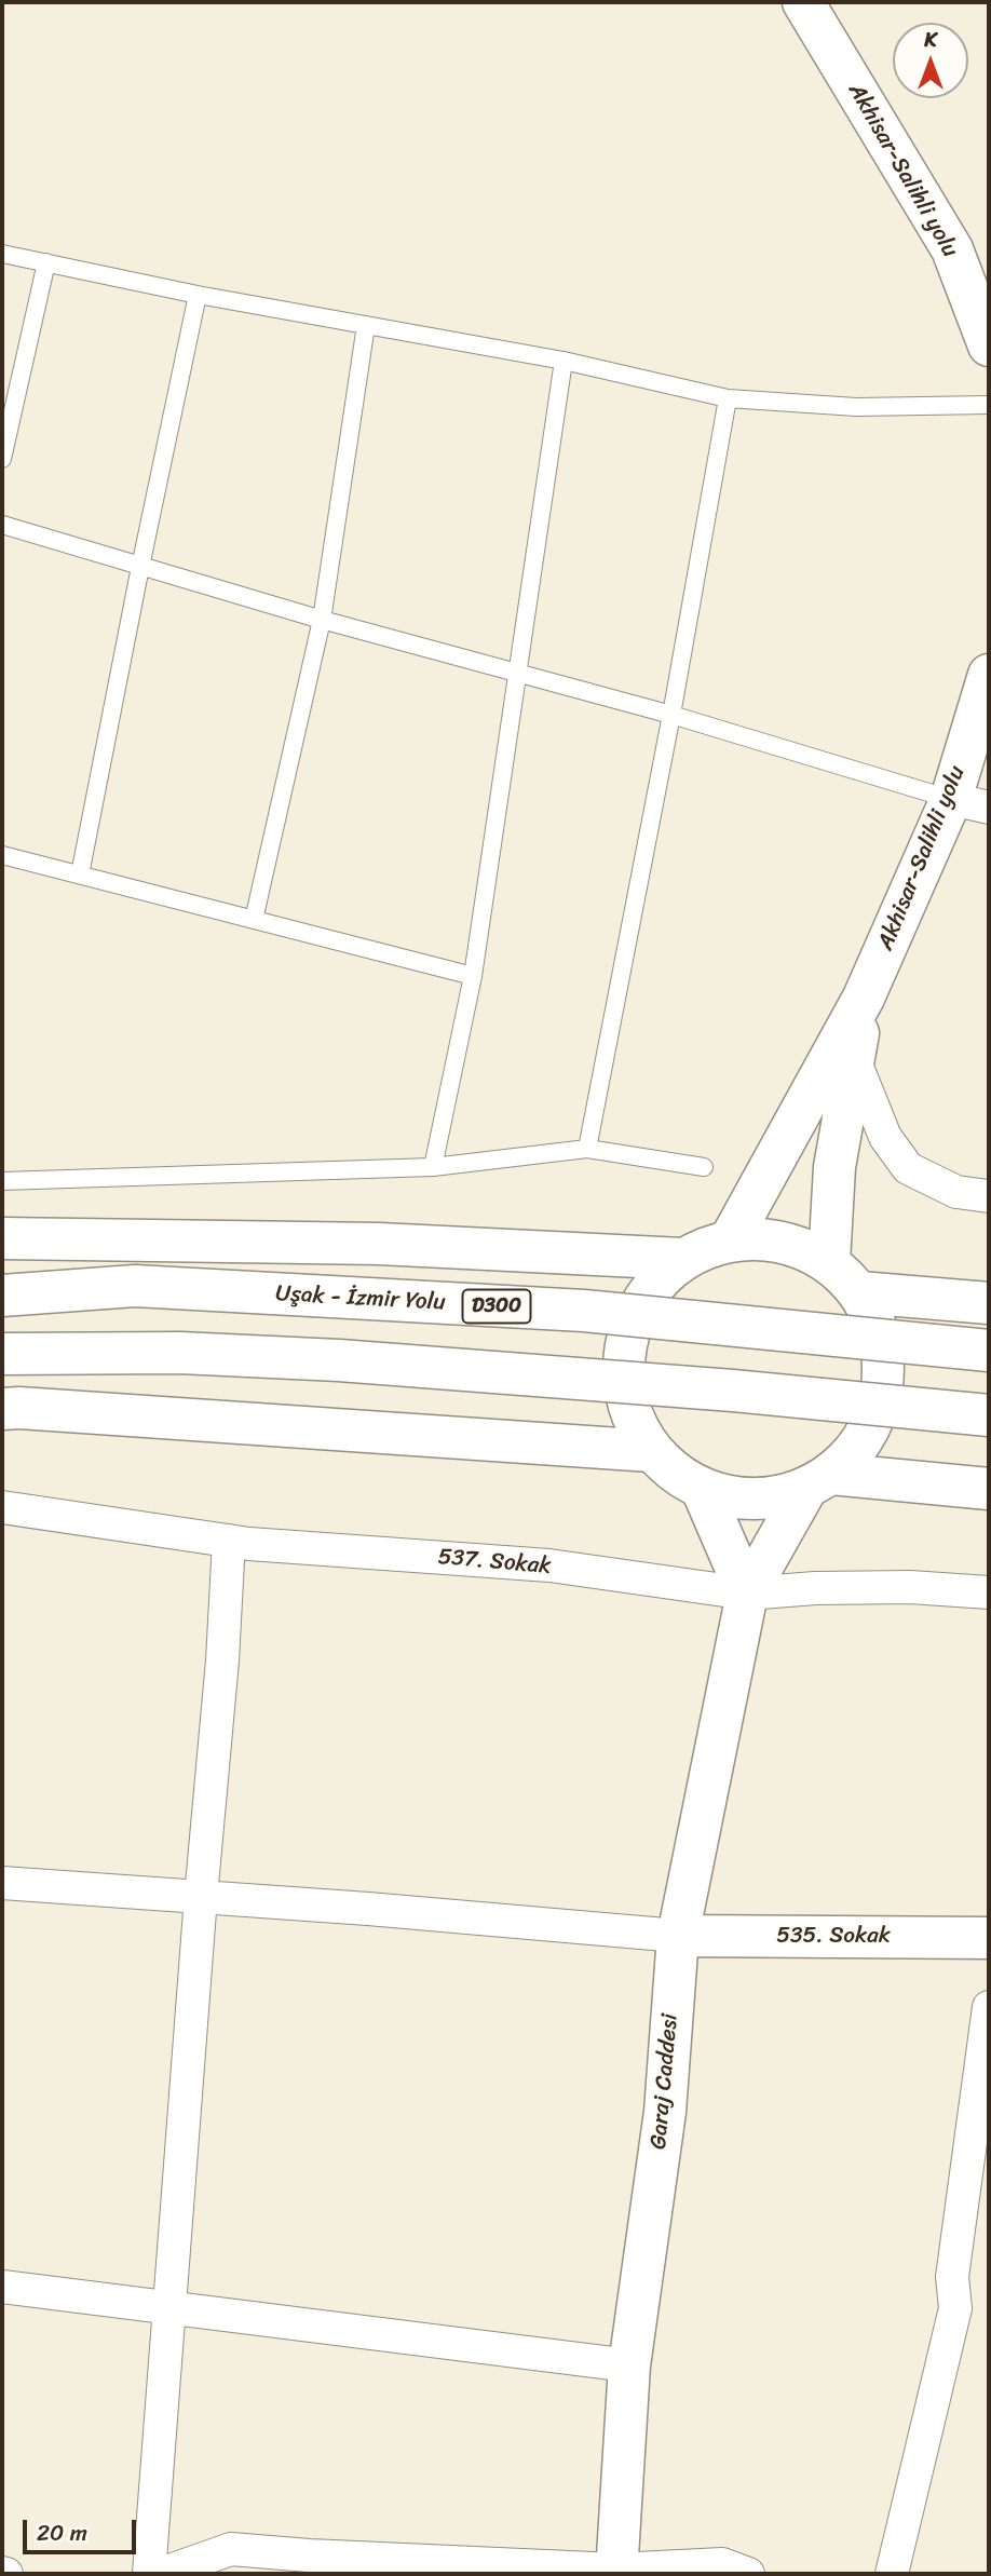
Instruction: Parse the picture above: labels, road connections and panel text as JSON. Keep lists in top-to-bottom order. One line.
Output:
{"streets":{"main road":["Akhisar-Salihli yolu","Uşak - İzmir Yolu","D300","535. Sokak","Garaj Caddesi"],"street":["537. Sokak"]},"crossings":[["537. Sokak","Garaj Caddesi"],["535. Sokak","Garaj Caddesi"]],"scale_bar":"20 m","north":"top"}
